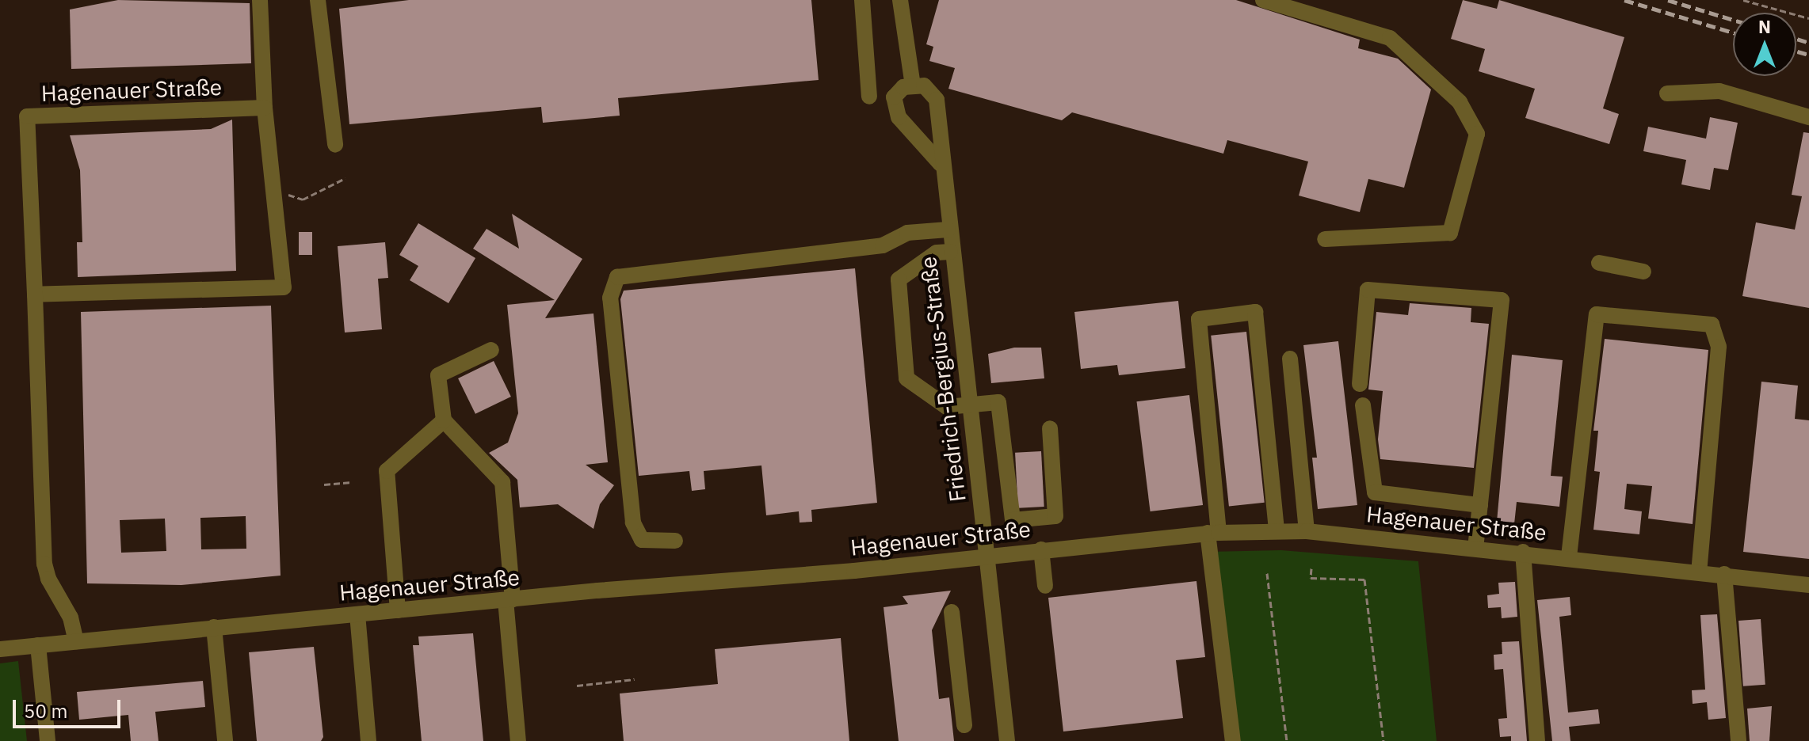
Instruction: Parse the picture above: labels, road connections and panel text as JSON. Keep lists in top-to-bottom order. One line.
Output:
{"streets":{"street":["Hagenauer Straße","Friedrich-Bergius-Straße"]},"crossings":[["Hagenauer Straße","Friedrich-Bergius-Straße"]],"scale_bar":"50 m","north":"top"}
